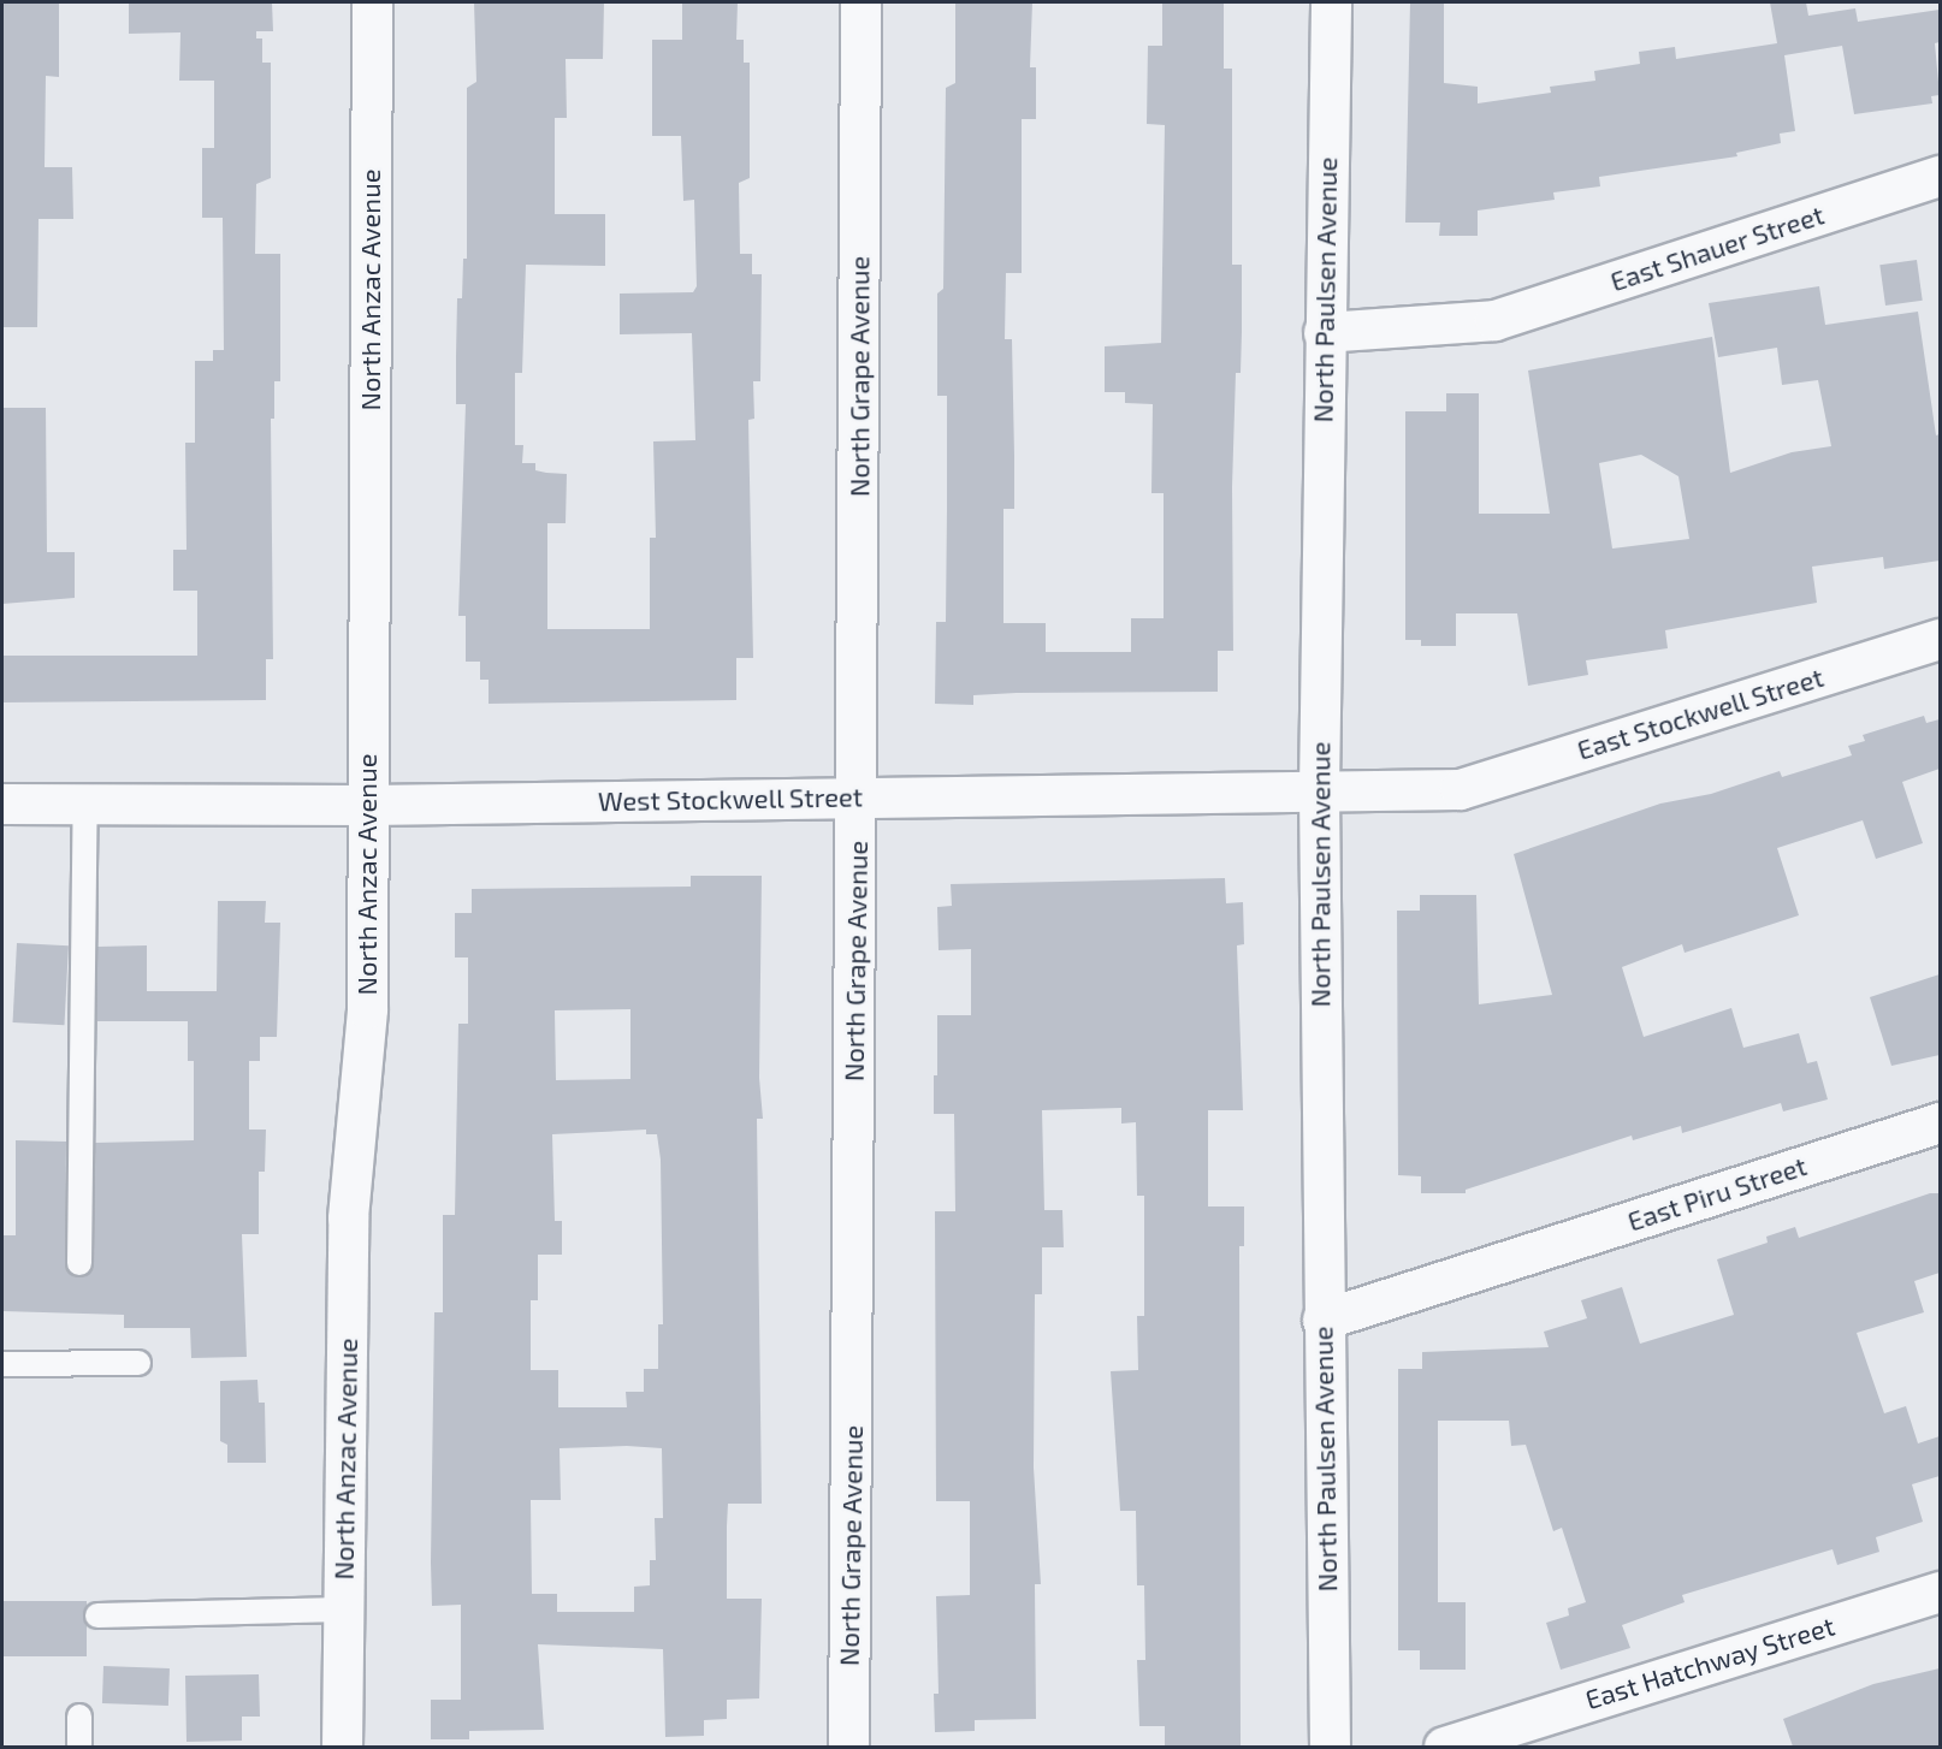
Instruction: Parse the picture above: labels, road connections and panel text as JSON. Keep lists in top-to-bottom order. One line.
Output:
{"streets":{"street":["East Shauer Street","North Anzac Avenue","North Paulsen Avenue","North Grape Avenue","East Stockwell Street","West Stockwell Street","East Piru Street","East Hatchway Street"]},"crossings":[["East Shauer Street","North Paulsen Avenue"],["North Anzac Avenue","West Stockwell Street"],["North Paulsen Avenue","West Stockwell Street"],["North Paulsen Avenue","East Piru Street"],["North Grape Avenue","West Stockwell Street"],["East Stockwell Street","West Stockwell Street"]]}
